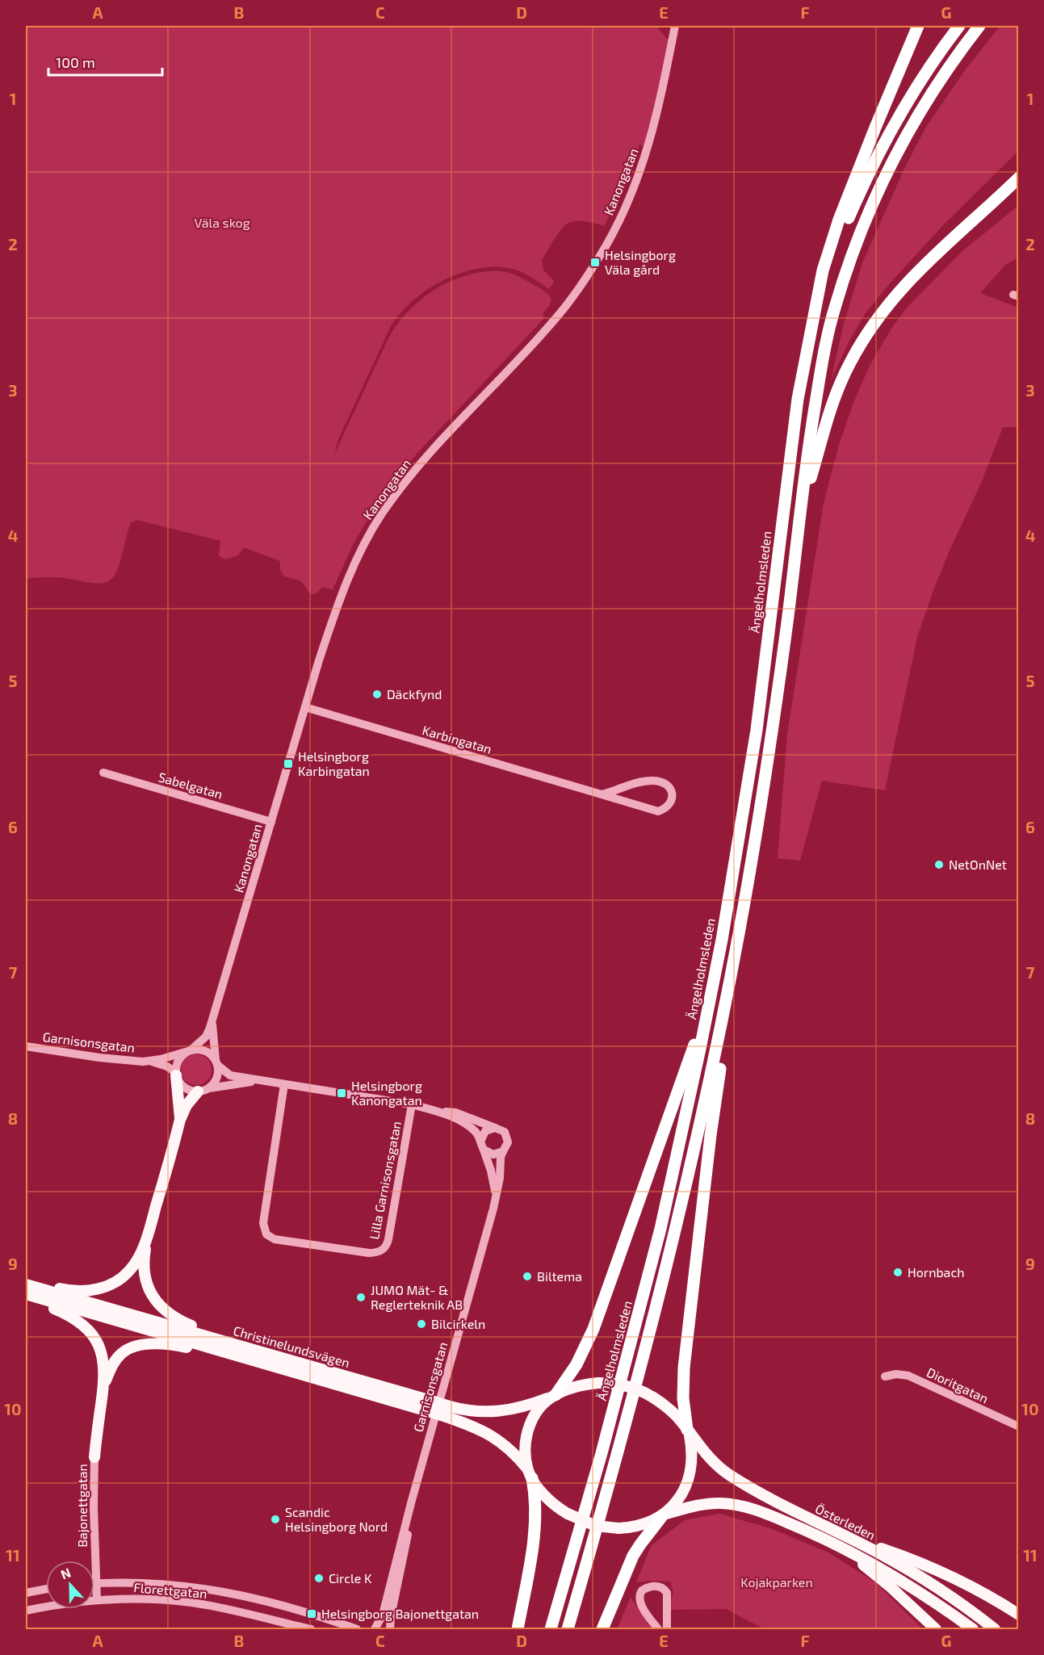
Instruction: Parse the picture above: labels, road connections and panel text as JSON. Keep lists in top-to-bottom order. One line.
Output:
{"streets":{"highway":["Ängelholmsleden"],"main road":["Christinelundsvägen","Österleden"],"street":["Kanongatan","Karbingatan","Sabelgatan","Garnisonsgatan","Lilla Garnisonsgatan","Dioritgatan","Bajonettgatan","Florettgatan"]},"crossings":[["Kanongatan","Karbingatan"],["Kanongatan","Sabelgatan"],["Kanongatan","Garnisonsgatan"],["Garnisonsgatan","Lilla Garnisonsgatan"],["Christinelundsvägen","Österleden"],["Bajonettgatan","Florettgatan"]],"parks":["Väla skog","Kojakparken"],"places":{"transit":["Helsingborg Väla gård","Helsingborg Karbingatan","Helsingborg Kanongatan","Helsingborg Bajonettgatan"],"other":["Däckfynd","NetOnNet","Hornbach","Biltema","JUMO Mät- & Reglerteknik AB","Bilcirkeln","Scandic Helsingborg Nord","Circle K"]},"scale_bar":"100 m","north":"top","grid":{"columns":["A","B","C","D","E","F","G"],"rows":["1","2","3","4","5","6","7","8","9","10","11"]}}
